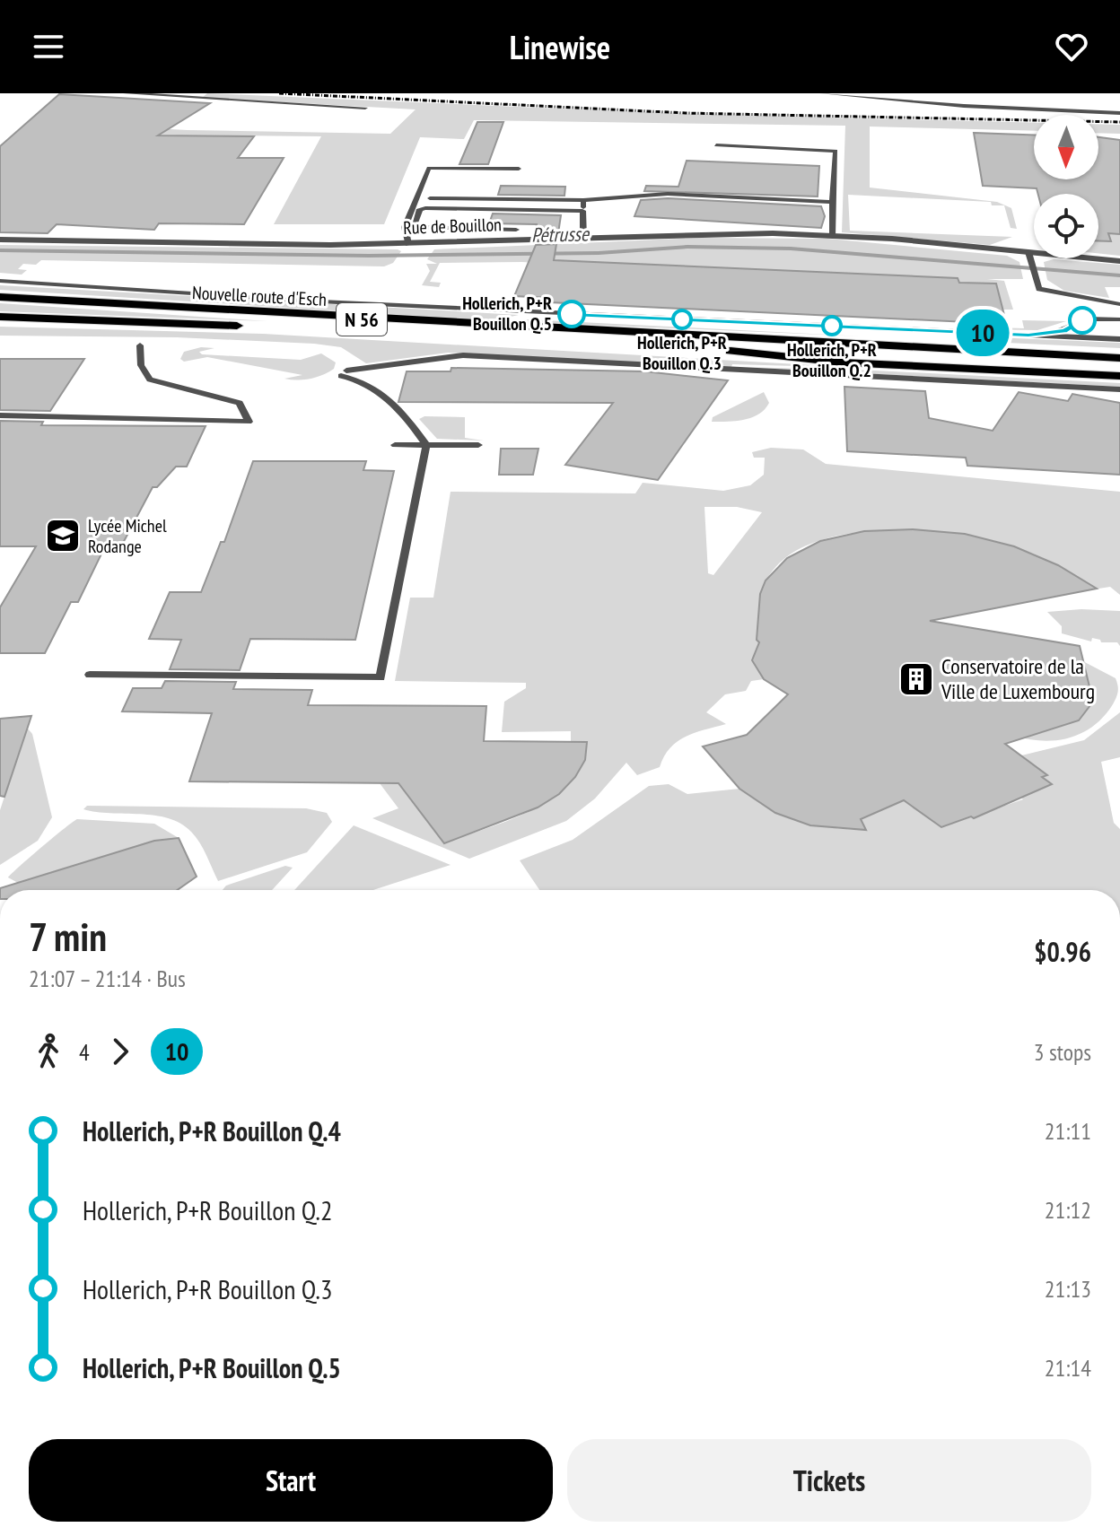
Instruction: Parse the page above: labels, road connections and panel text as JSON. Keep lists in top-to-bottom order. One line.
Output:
{"streets":{"highway":["Nouvelle route d'Esch","N 56"],"street":["Rue de Bouillon"]},"crossings":[["Nouvelle route d'Esch","N 56"]],"water":["Pétrusse"],"places":{"other":["Hollerich, P+R Bouillon Q.5","Hollerich, P+R Bouillon Q.3","Hollerich, P+R Bouillon Q.2"],"school or university":["Lycée Michel Rodange"],"building":["Conservatoire de la Ville de Luxembourg"]},"lines":["bus line 10"],"north":"bottom","page":{"header":"Linewise","on_map":"10","heading":["7 min","21:07 – 21:14 · Bus","$0.96"],"legs":["4","10","3 stops"],"list":[{"name":"Hollerich, P+R Bouillon Q.4","value":"21:11"},{"name":"Hollerich, P+R Bouillon Q.2","value":"21:12"},{"name":"Hollerich, P+R Bouillon Q.3","value":"21:13"},{"name":"Hollerich, P+R Bouillon Q.5","value":"21:14"}],"buttons":["Start","Tickets"]}}
